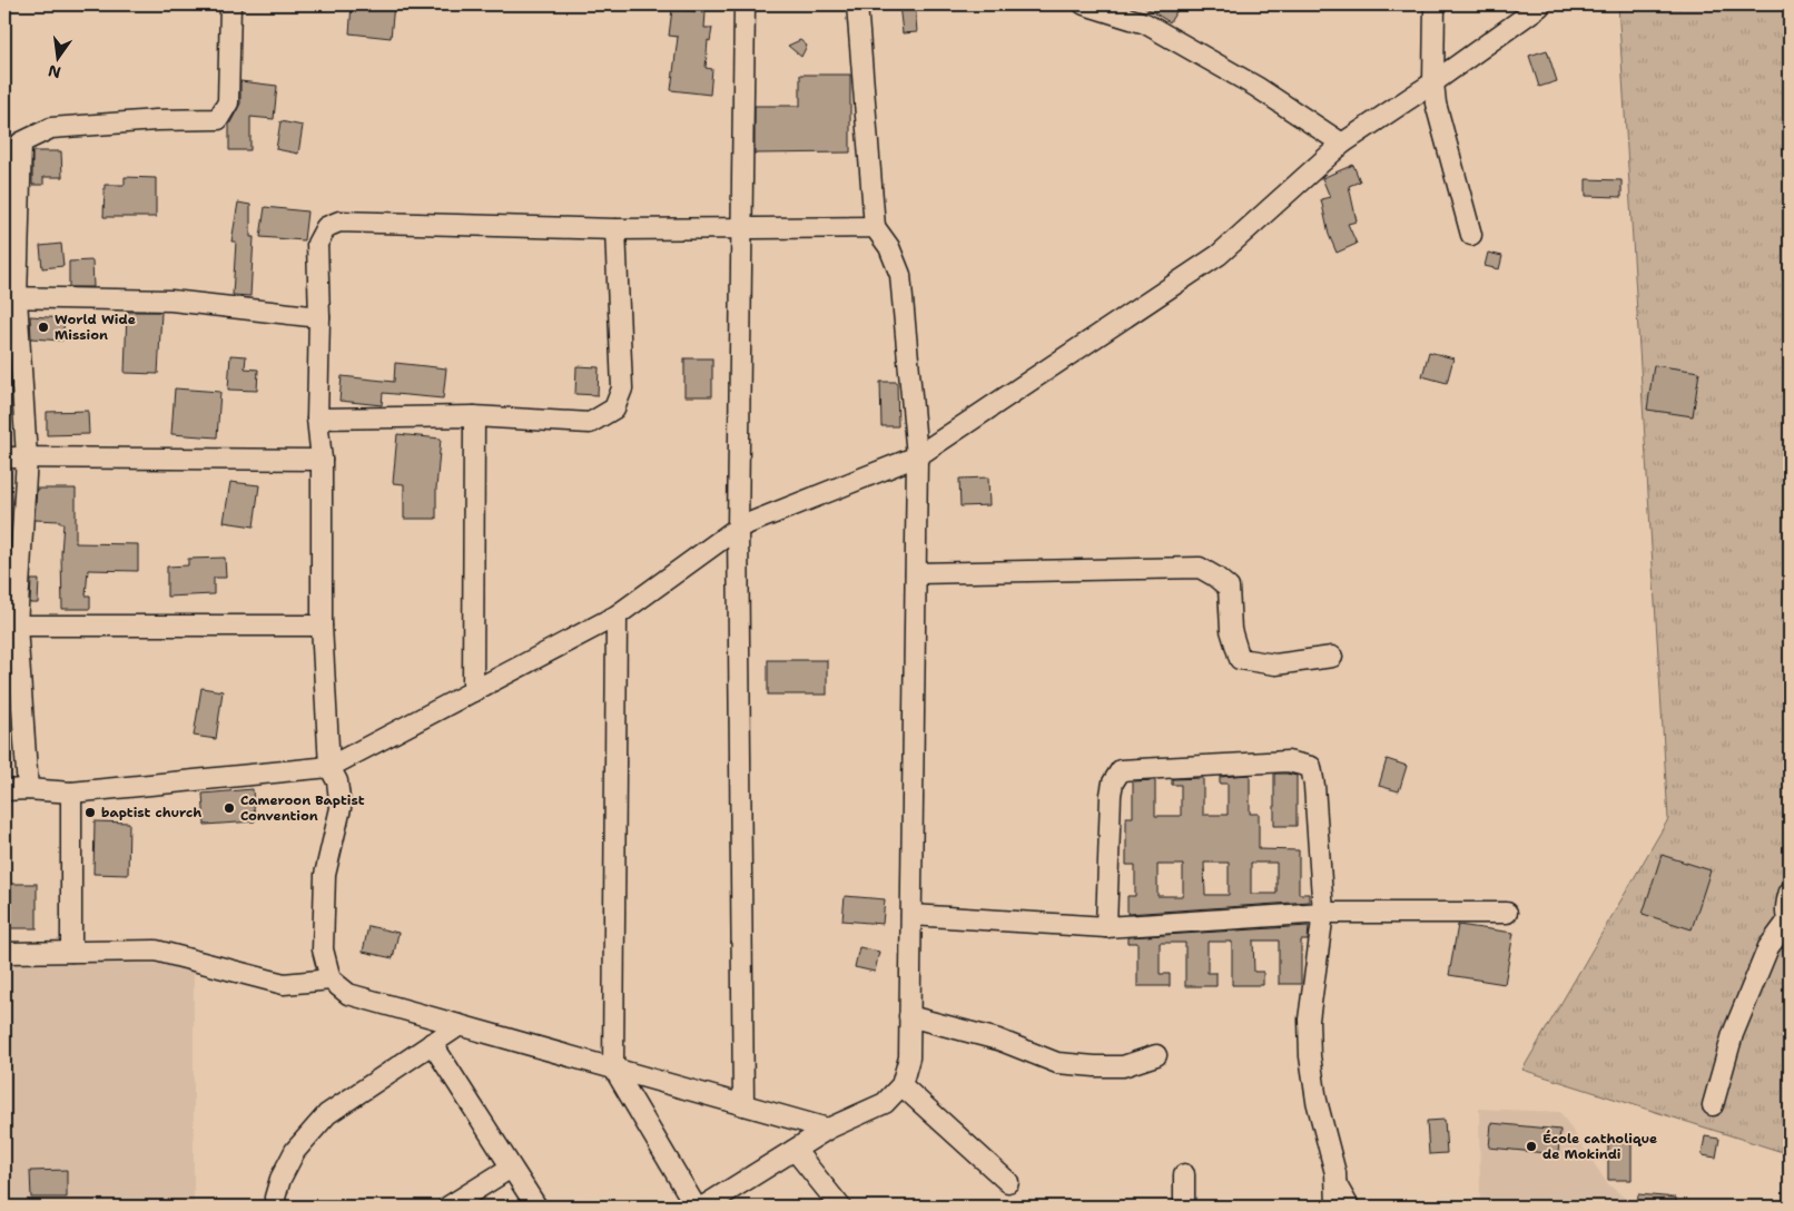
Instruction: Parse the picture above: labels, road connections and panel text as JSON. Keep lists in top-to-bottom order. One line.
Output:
{"places":["World Wide Mission","Cameroon Baptist Convention","baptist church","École catholique de Mokindi"],"north":"bottom"}
